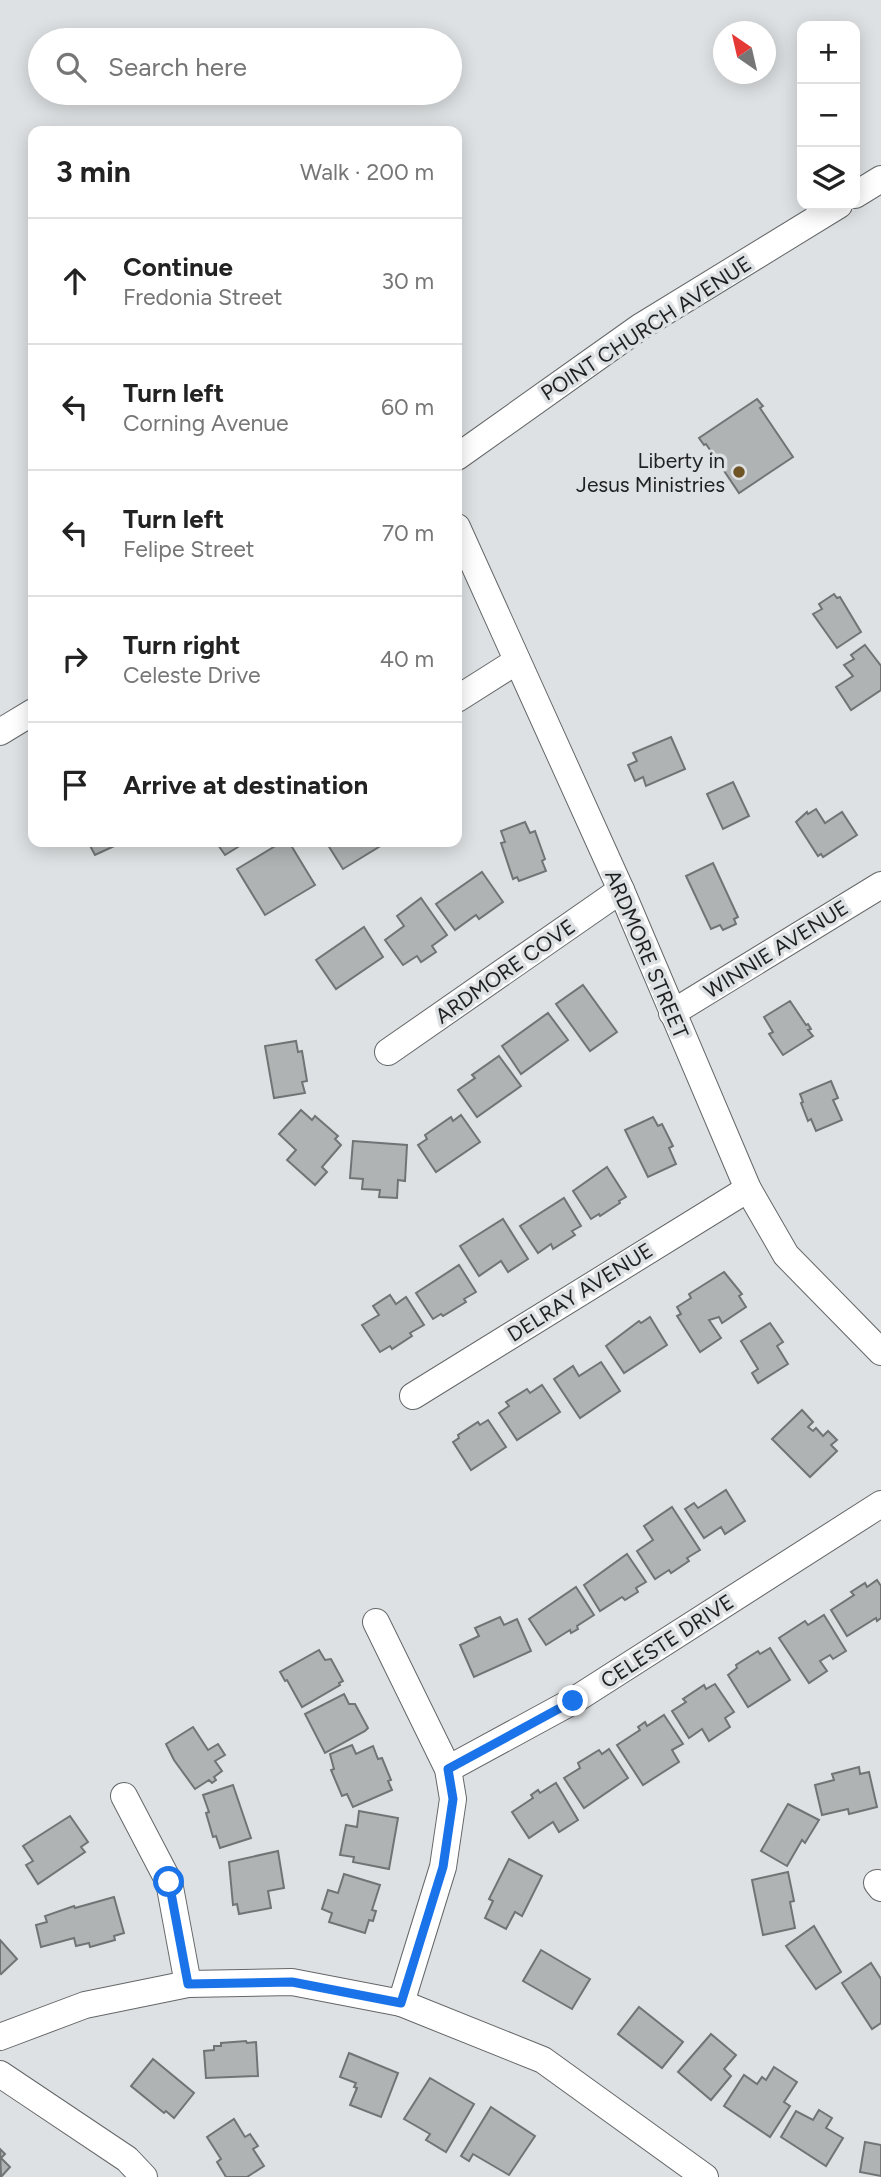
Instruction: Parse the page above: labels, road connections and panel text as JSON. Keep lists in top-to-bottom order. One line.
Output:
{"streets":{"street":["POINT CHURCH AVENUE","WINNIE AVENUE","ARDMORE STREET","ARDMORE COVE","DELRAY AVENUE","CELESTE DRIVE"]},"crossings":[["WINNIE AVENUE","ARDMORE STREET"],["ARDMORE STREET","ARDMORE COVE"],["ARDMORE STREET","DELRAY AVENUE"]],"places":["Liberty in Jesus Ministries"],"north":"top left","page":{"map_buttons":["+","−"],"search":"Search here","heading":["3 min","Walk · 200 m"],"list":[["Continue","Fredonia Street","30 m"],["Turn left","Corning Avenue","60 m"],["Turn left","Felipe Street","70 m"],["Turn right","Celeste Drive","40 m"],"Arrive at destination"]}}
